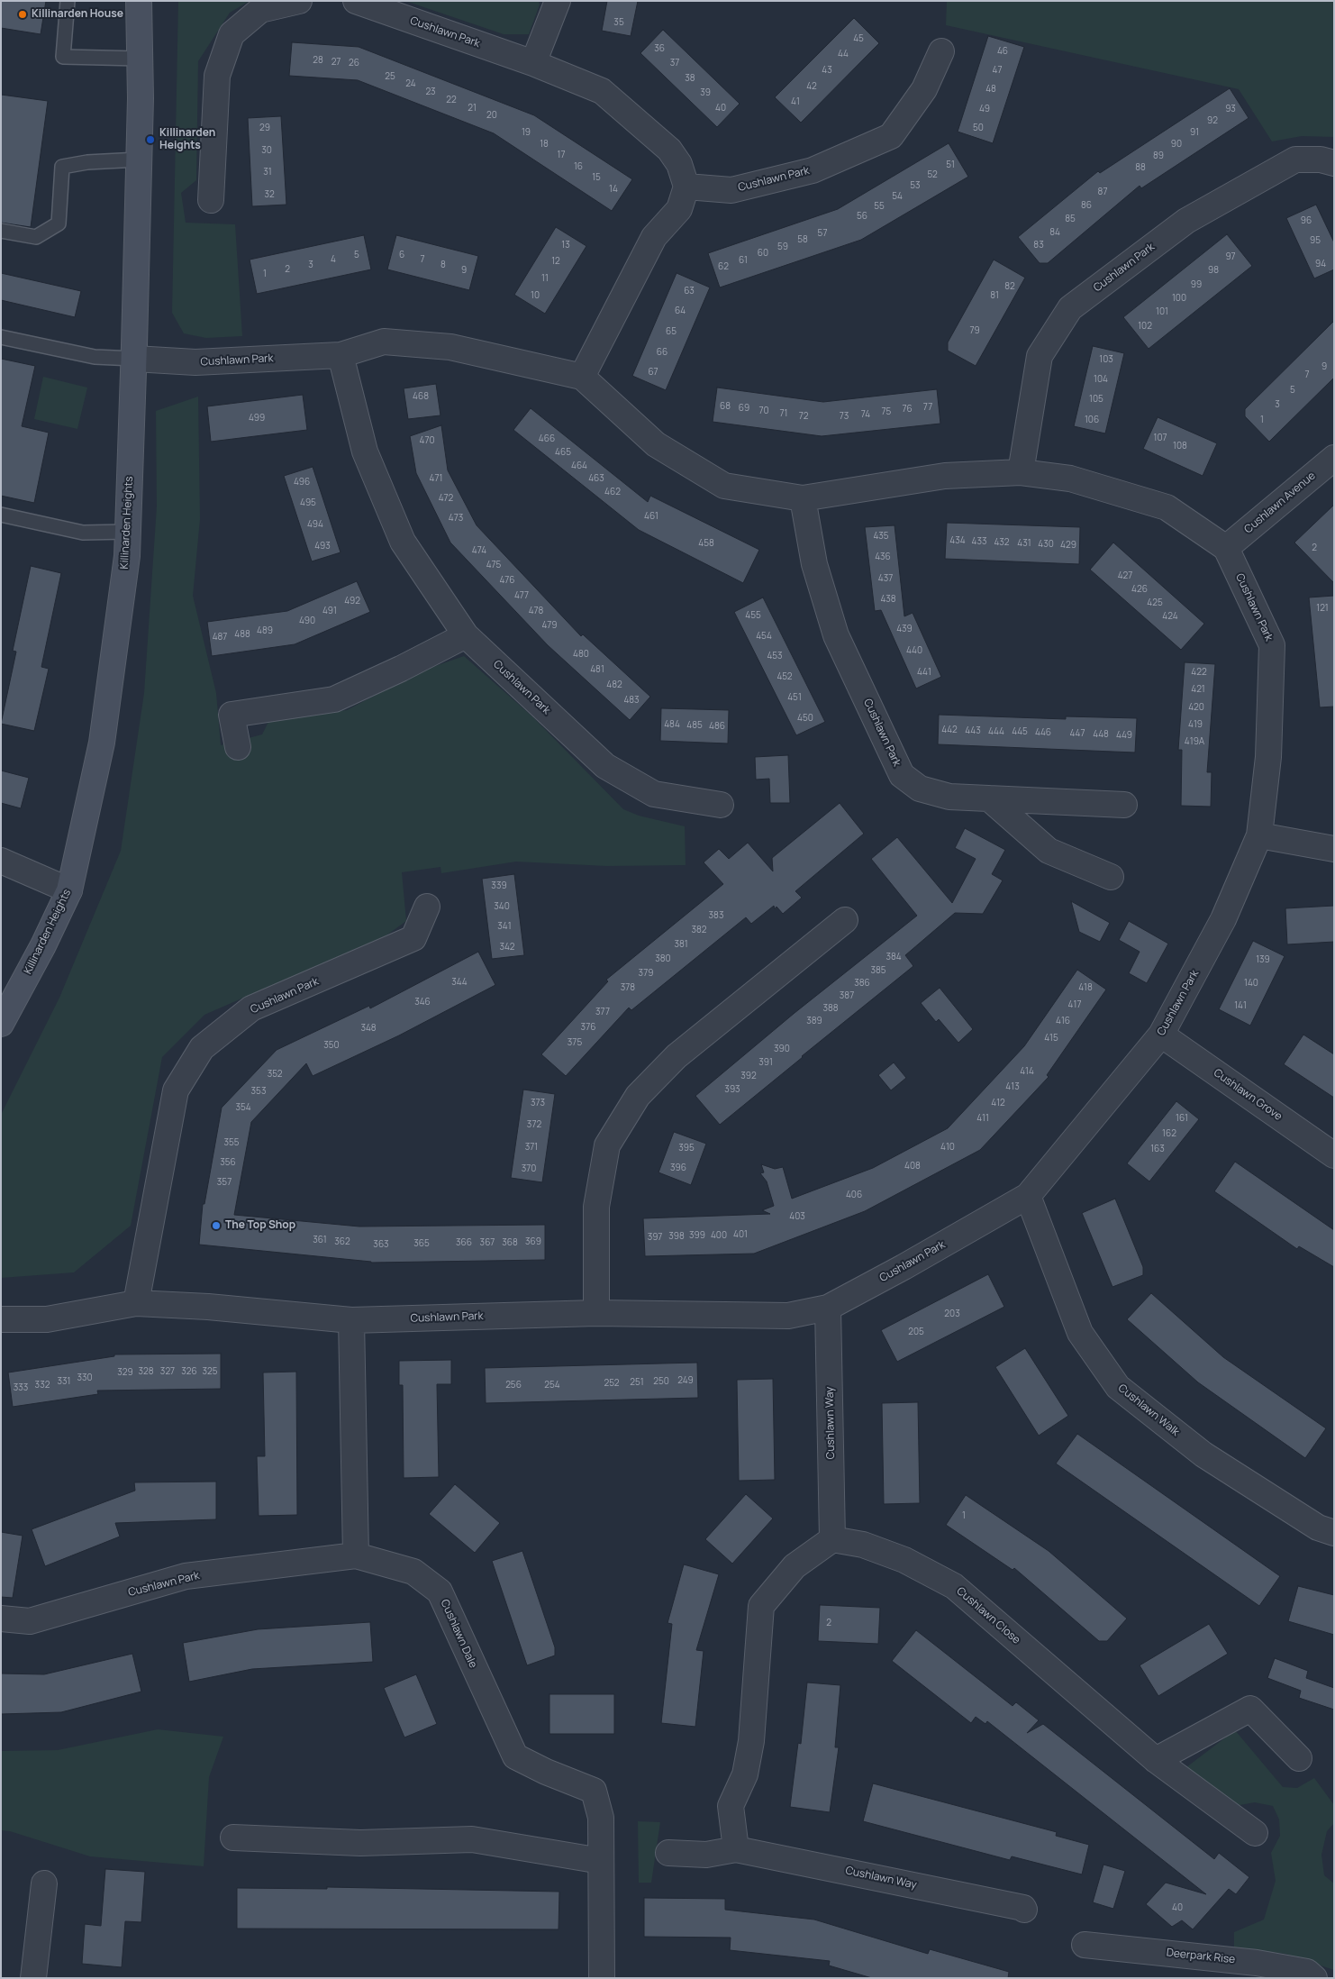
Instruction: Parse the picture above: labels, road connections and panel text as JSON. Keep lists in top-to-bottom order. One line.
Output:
{"streets":{"street":["Cushlawn Park","Cushlawn Avenue","Killinarden Heights","Cushlawn Grove","Cushlawn Walk","Cushlawn Way","Cushlawn Close","Cushlawn Dale","Deerpark Rise"]},"crossings":[["Cushlawn Park","Cushlawn Avenue"],["Cushlawn Park","Killinarden Heights"],["Cushlawn Park","Cushlawn Grove"],["Cushlawn Park","Cushlawn Walk"],["Cushlawn Park","Cushlawn Way"],["Cushlawn Park","Cushlawn Dale"],["Cushlawn Way","Cushlawn Close"]],"places":["Killinarden House","Killinarden Heights","The Top Shop"],"house_numbers":["35","45","36","46","44","28","27","26","37","43","47","25","38","24","42","48","23","39","22","41","21","40","49","93","20","92","29","50","19","91","18","90","30","17","89","51","16","88","31","52","15","53","14","87","32","54","86","55","56","85","96","84","57","58","95","13","83","59","60","5","6","97","4","7","61","12","94","3","8","62","2","9","98","1","11","99","82","63","10","81","100","64","101","102","79","65","66","103","9","67","7","104","5","468","105","3","68","77","69","76","70","75","71","74","72","73","499","106","1","107","466","470","108","465","464","471","463","496","462","472","495","461","473","494","435","434","433","432","458","431","430","429","493","2","474","436","475","427","437","476","426","477","438","492","425","121","491","478","455","424","490","479","439","489","488","454","487","440","480","453","481","441","422","452","482","421","451","483","420","450","484","419","485","486","442","443","444","445","446","447","448","449","419A","339","340","383","341","382","381","342","384","380","139","385","379","344","386","140","378","418","387","346","417","141","388","377","389","416","376","348","415","375","350","390","391","414","352","392","413","393","353","373","412","354","411","161","372","162","355","371","410","395","163","356","408","396","370","357","406","403","401","399","400","398","397","361","362","369","366","367","368","365","363","203","205","328","327","326","325","329","330","249","331","250","251","252","332","256","254","333","1","2","40"]}
